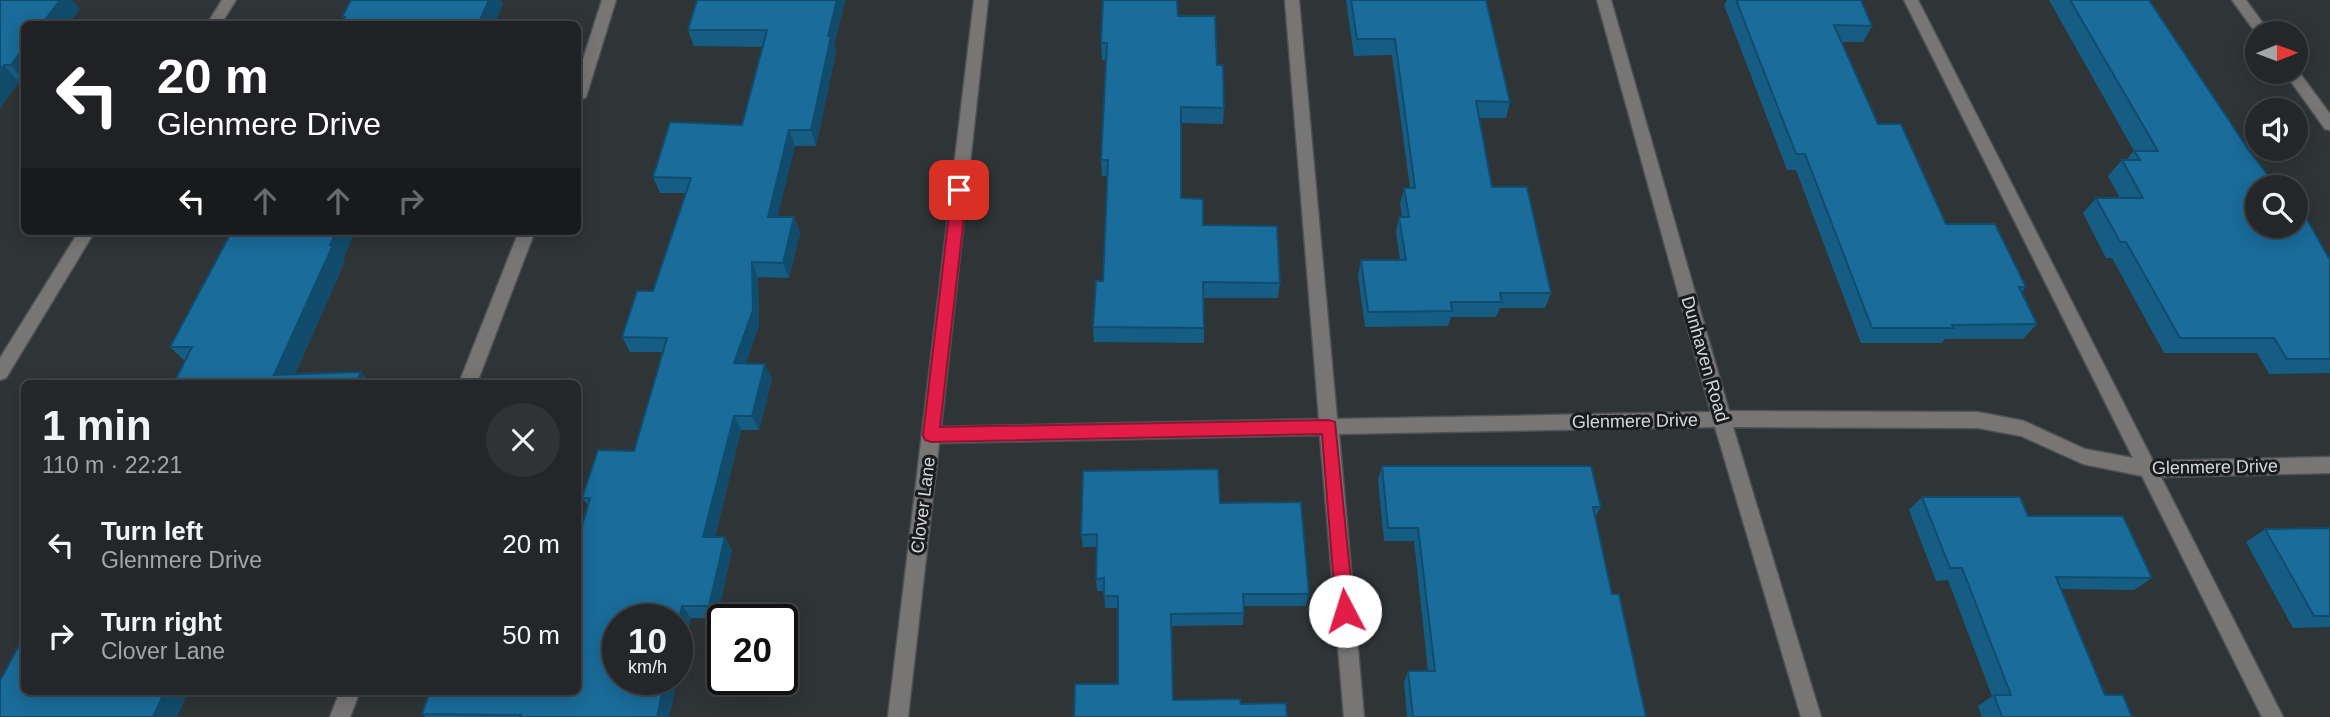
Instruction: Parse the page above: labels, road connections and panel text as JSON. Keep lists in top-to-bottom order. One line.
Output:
{"streets":{"street":["Dunhaven Road","Glenmere Drive","Clover Lane"]},"crossings":[["Dunhaven Road","Glenmere Drive"],["Glenmere Drive","Clover Lane"]],"north":"right","page":{"turn":["20 m","Glenmere Drive"],"heading":["1 min","110 m · 22:21"],"list":[{"name":"Turn left","note":"Glenmere Drive","value":"20 m"},{"name":"Turn right","note":"Clover Lane","value":"50 m"}],"speed":"10 km/h","limit":"20"}}
